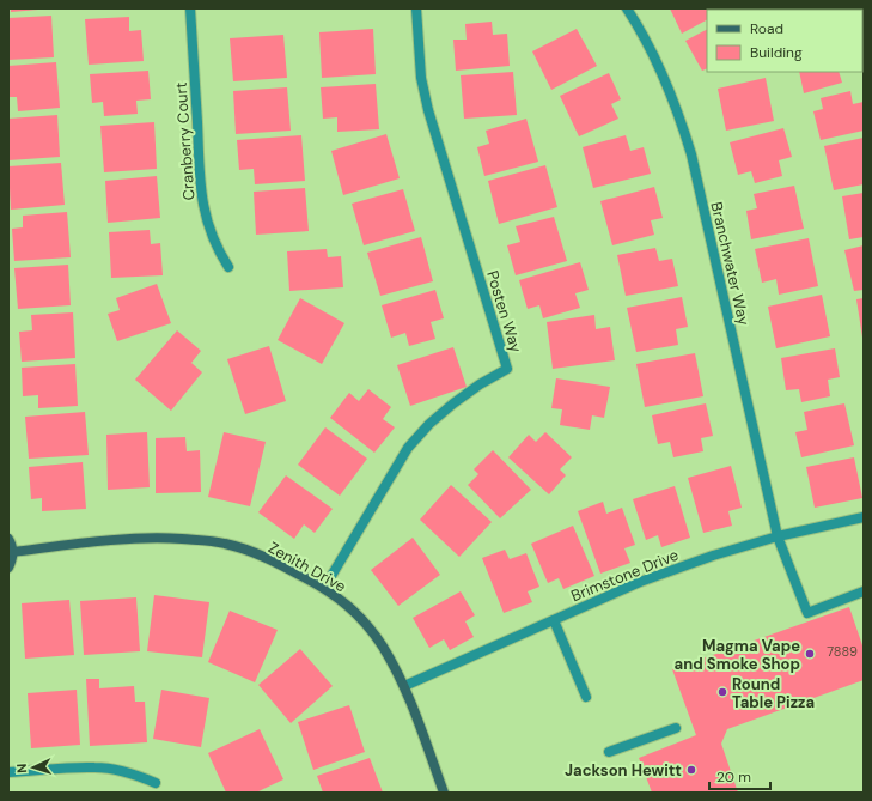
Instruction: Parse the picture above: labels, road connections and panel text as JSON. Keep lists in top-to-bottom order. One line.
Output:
{"streets":{"street":["Cranberry Court","Branchwater Way","Posten Way","Zenith Drive","Brimstone Drive"]},"crossings":[["Branchwater Way","Brimstone Drive"],["Posten Way","Zenith Drive"],["Zenith Drive","Brimstone Drive"]],"places":["Magma Vape and Smoke Shop","Round Table Pizza","Jackson Hewitt"],"house_numbers":["7889"],"legend":["Road","Building"],"scale_bar":"20 m","north":"left"}
